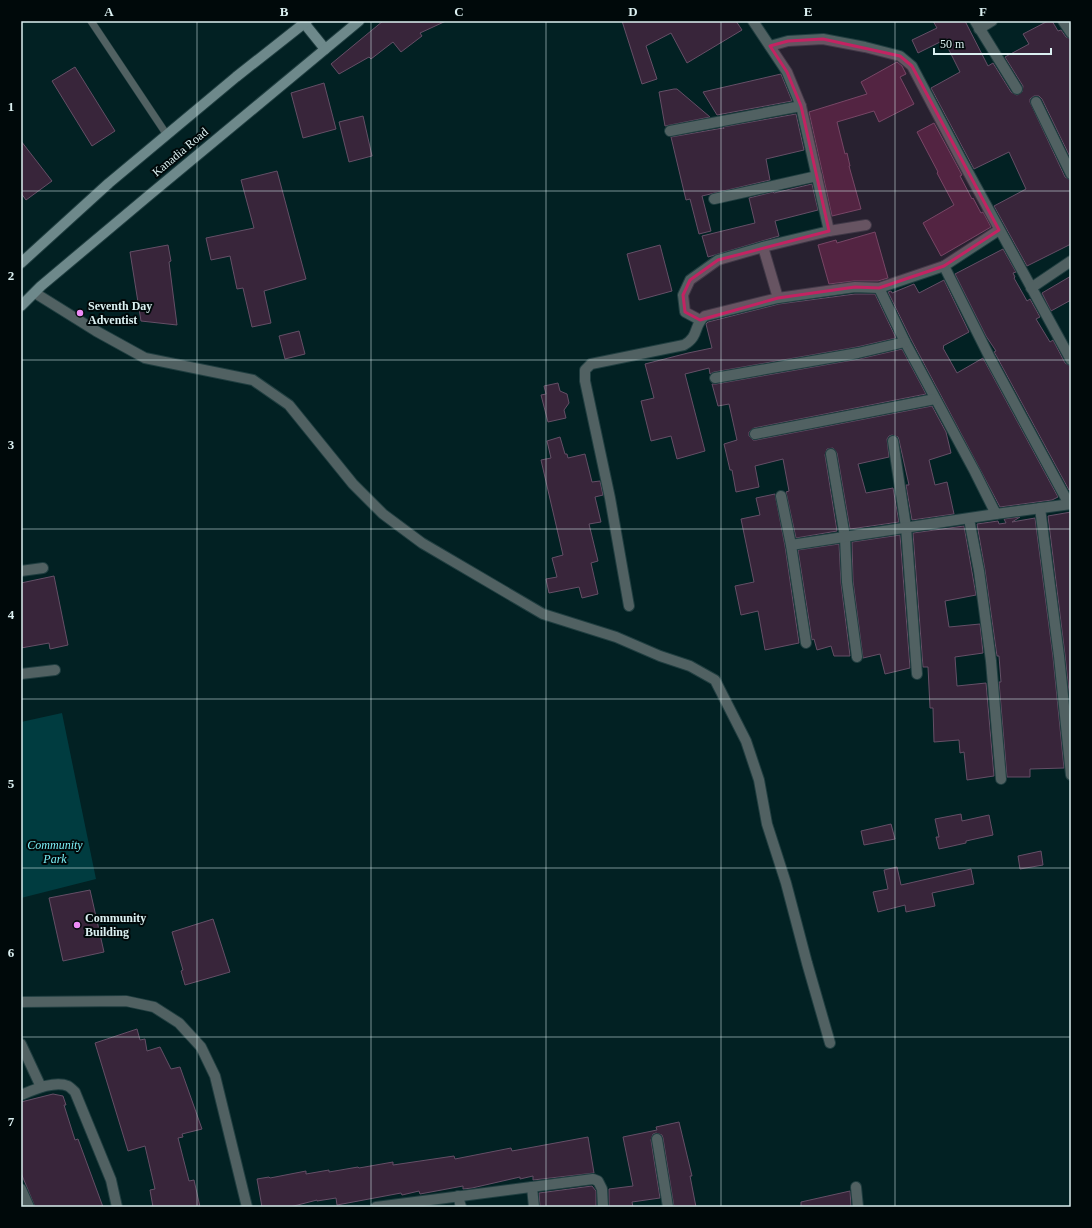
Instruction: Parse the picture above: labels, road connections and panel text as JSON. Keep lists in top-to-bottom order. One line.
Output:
{"streets":{"main road":["Kanadia Road"]},"parks":["Community Park"],"places":["Seventh Day Adventist","Community Building"],"scale_bar":"50 m","grid":{"columns":["A","B","C","D","E","F"],"rows":["1","2","3","4","5","6","7"]}}
